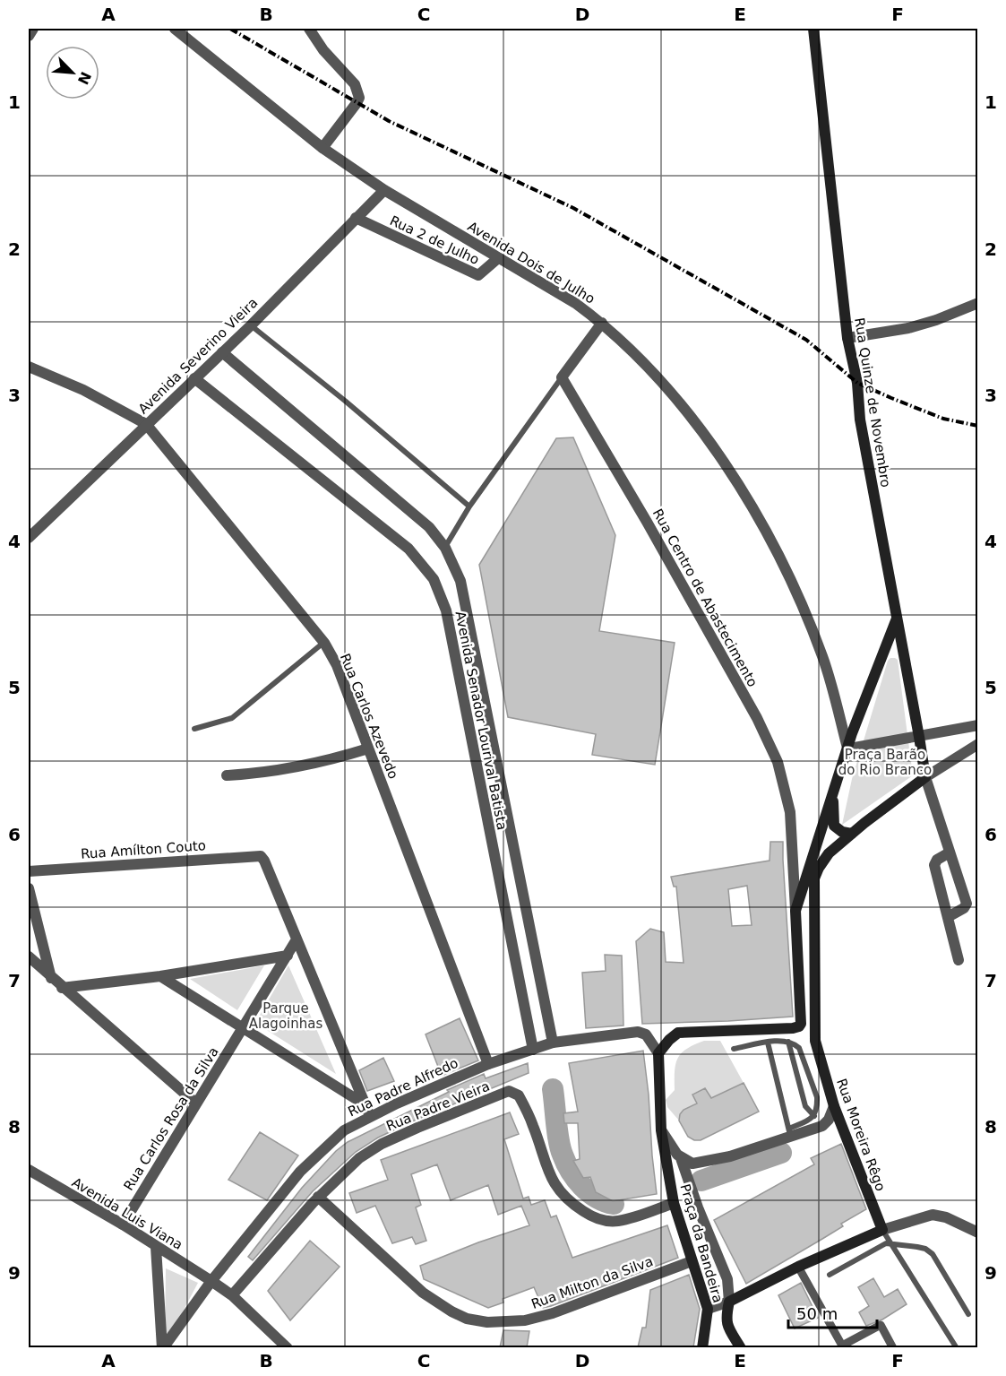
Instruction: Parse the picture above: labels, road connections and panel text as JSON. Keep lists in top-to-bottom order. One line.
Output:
{"streets":{"main road":["Rua Quinze de Novembro","Rua Moreira Rêgo","Praça da Bandeira"],"street":["Rua 2 de Julho","Avenida Dois de Julho","Avenida Severino Vieira","Rua Centro de Abastecimento","Rua Carlos Azevedo","Avenida Senador Lourival Batista","Rua Amílton Couto","Rua Padre Alfredo","Rua Padre Vieira","Rua Carlos Rosa da Silva","Avenida Luis Viana","Rua Milton da Silva"]},"crossings":[["Rua 2 de Julho","Avenida Dois de Julho"],["Rua 2 de Julho","Avenida Severino Vieira"],["Avenida Dois de Julho","Avenida Severino Vieira"],["Avenida Severino Vieira","Rua Carlos Azevedo"],["Avenida Severino Vieira","Avenida Senador Lourival Batista"],["Rua Carlos Azevedo","Rua Padre Alfredo"],["Avenida Senador Lourival Batista","Rua Padre Alfredo"],["Rua Amílton Couto","Rua Carlos Rosa da Silva"],["Rua Padre Alfredo","Avenida Luis Viana"],["Rua Padre Alfredo","Praça da Bandeira"],["Rua Padre Vieira","Avenida Luis Viana"],["Rua Padre Vieira","Praça da Bandeira"],["Rua Padre Vieira","Rua Milton da Silva"],["Rua Carlos Rosa da Silva","Avenida Luis Viana"],["Praça da Bandeira","Rua Milton da Silva"]],"parks":["Praça Barão do Rio Branco","Parque Alagoinhas"],"scale_bar":"50 m","north":"bottom right","grid":{"columns":["A","B","C","D","E","F"],"rows":["1","2","3","4","5","6","7","8","9"]}}
